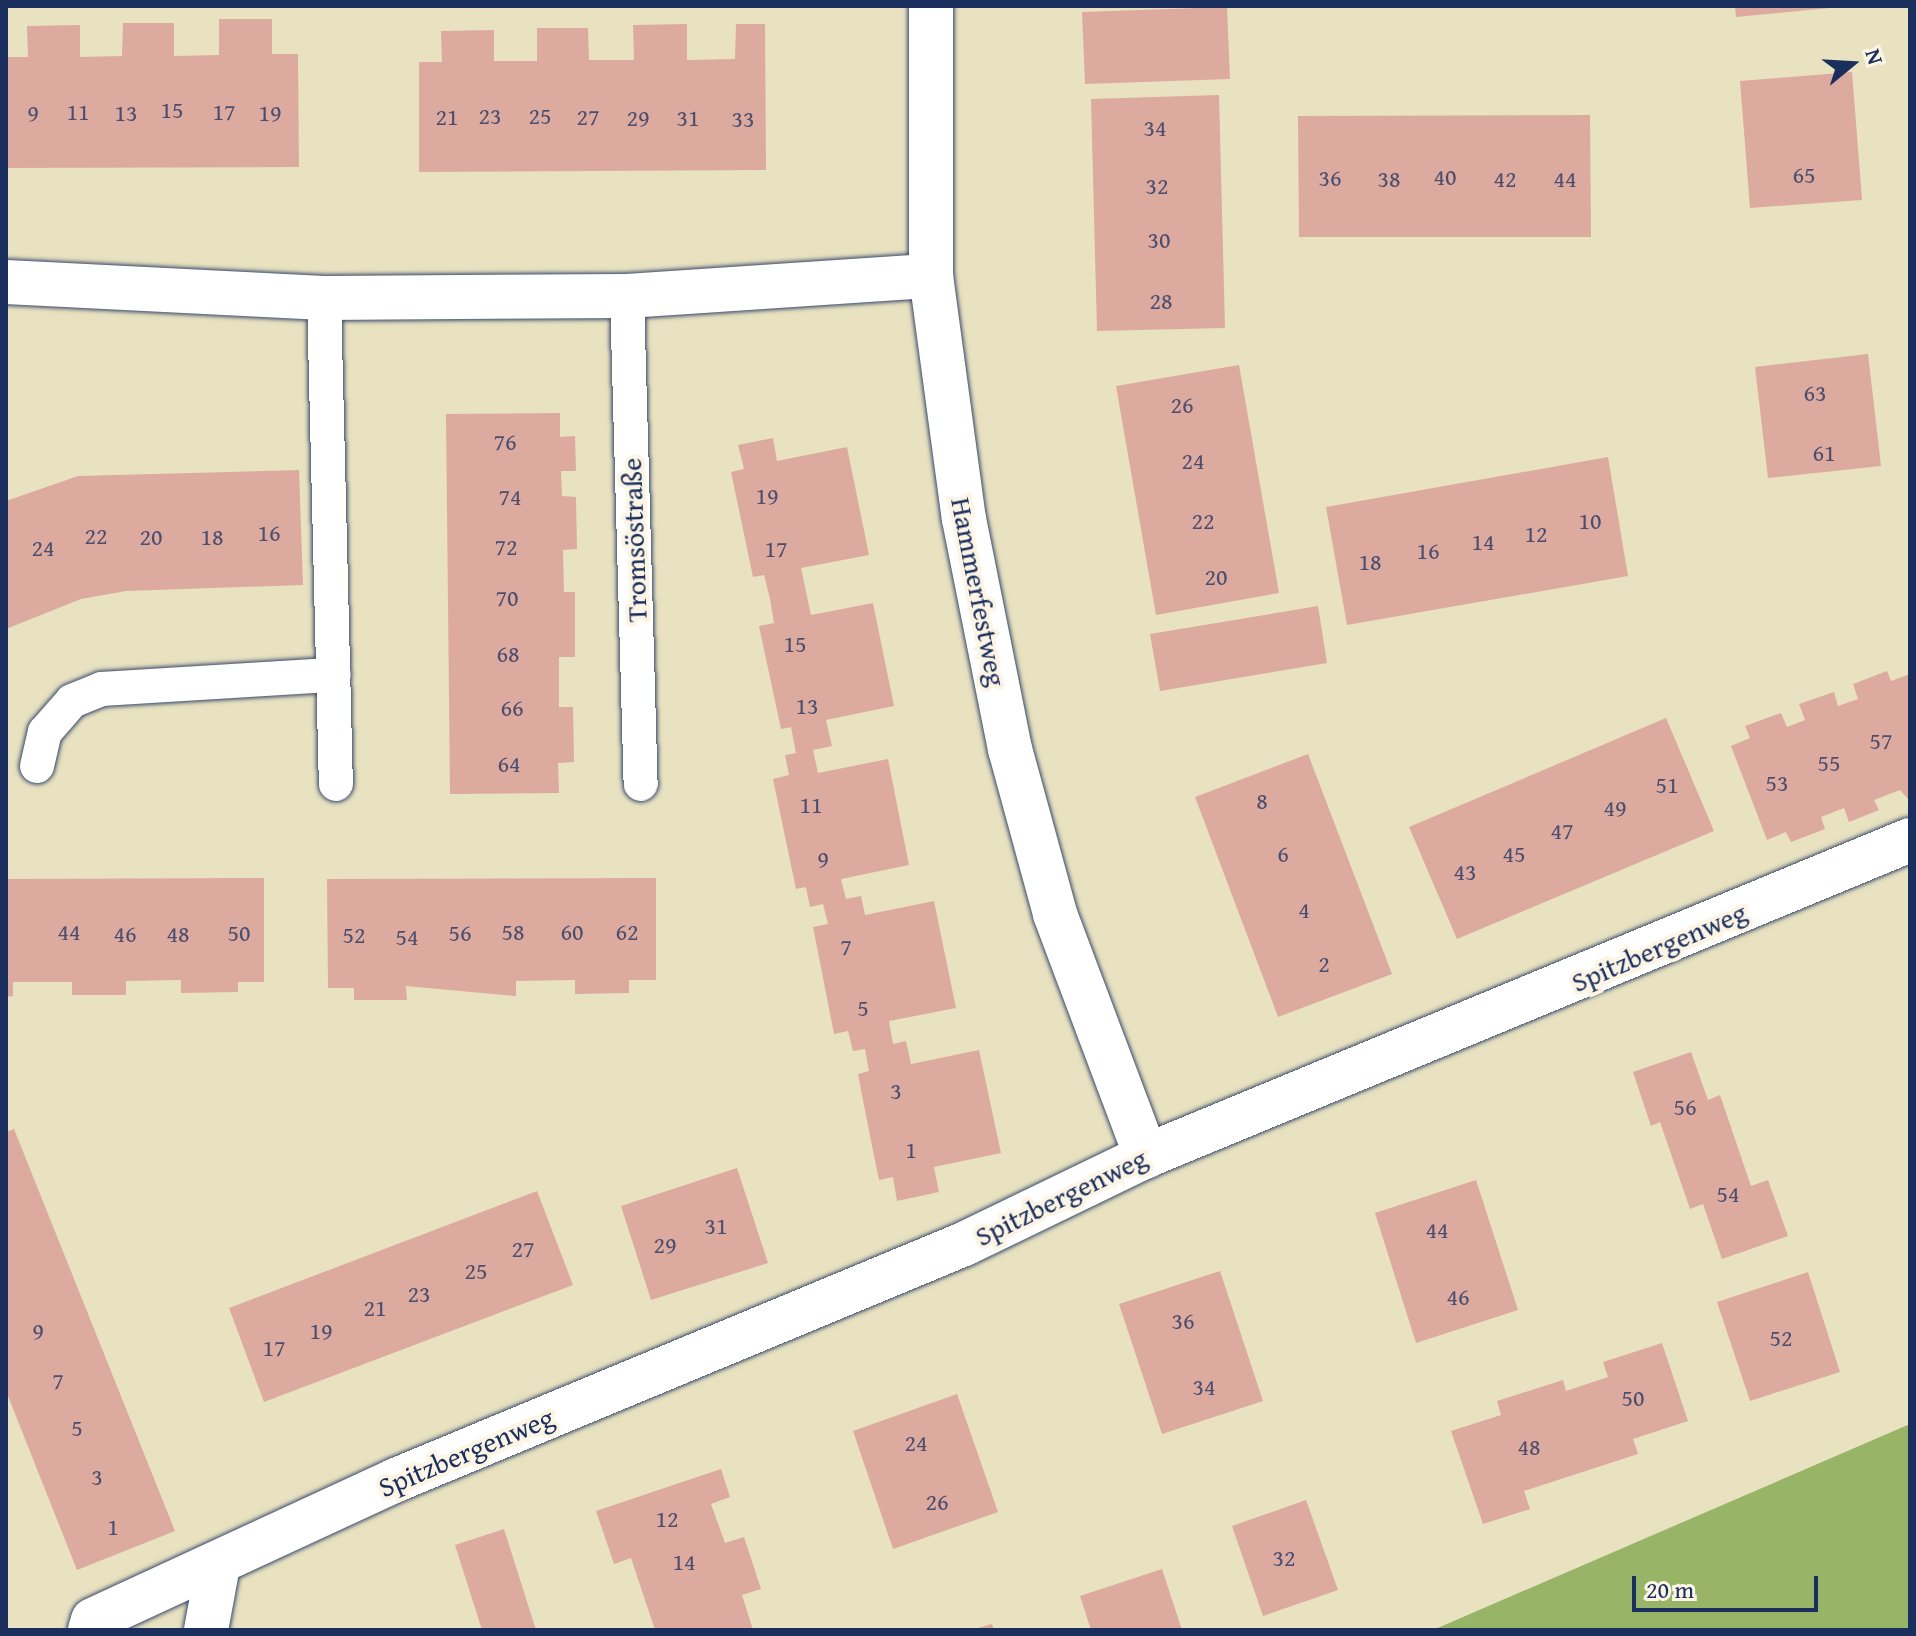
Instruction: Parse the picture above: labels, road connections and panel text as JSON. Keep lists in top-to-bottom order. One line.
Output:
{"streets":{"street":["Hammerfestweg","Spitzbergenweg"],"lane":["Tromsöstraße"]},"crossings":[["Hammerfestweg","Spitzbergenweg"]],"house_numbers":["15","11","17","9","13","19","23","25","21","27","29","31","33","34","65","40","36","38","42","44","32","30","28","63","26","76","61","24","19","74","22","10","16","12","22","20","18","14","72","24","17","16","18","20","70","15","68","13","66","57","55","64","53","51","8","11","49","47","6","45","9","43","4","44","58","60","62","50","56","46","48","52","54","7","2","5","3","56","1","54","31","44","29","27","25","23","46","21","36","9","19","52","17","7","34","50","5","24","48","3","26","12","1","32","14"],"scale_bar":"20 m","north":"right"}
